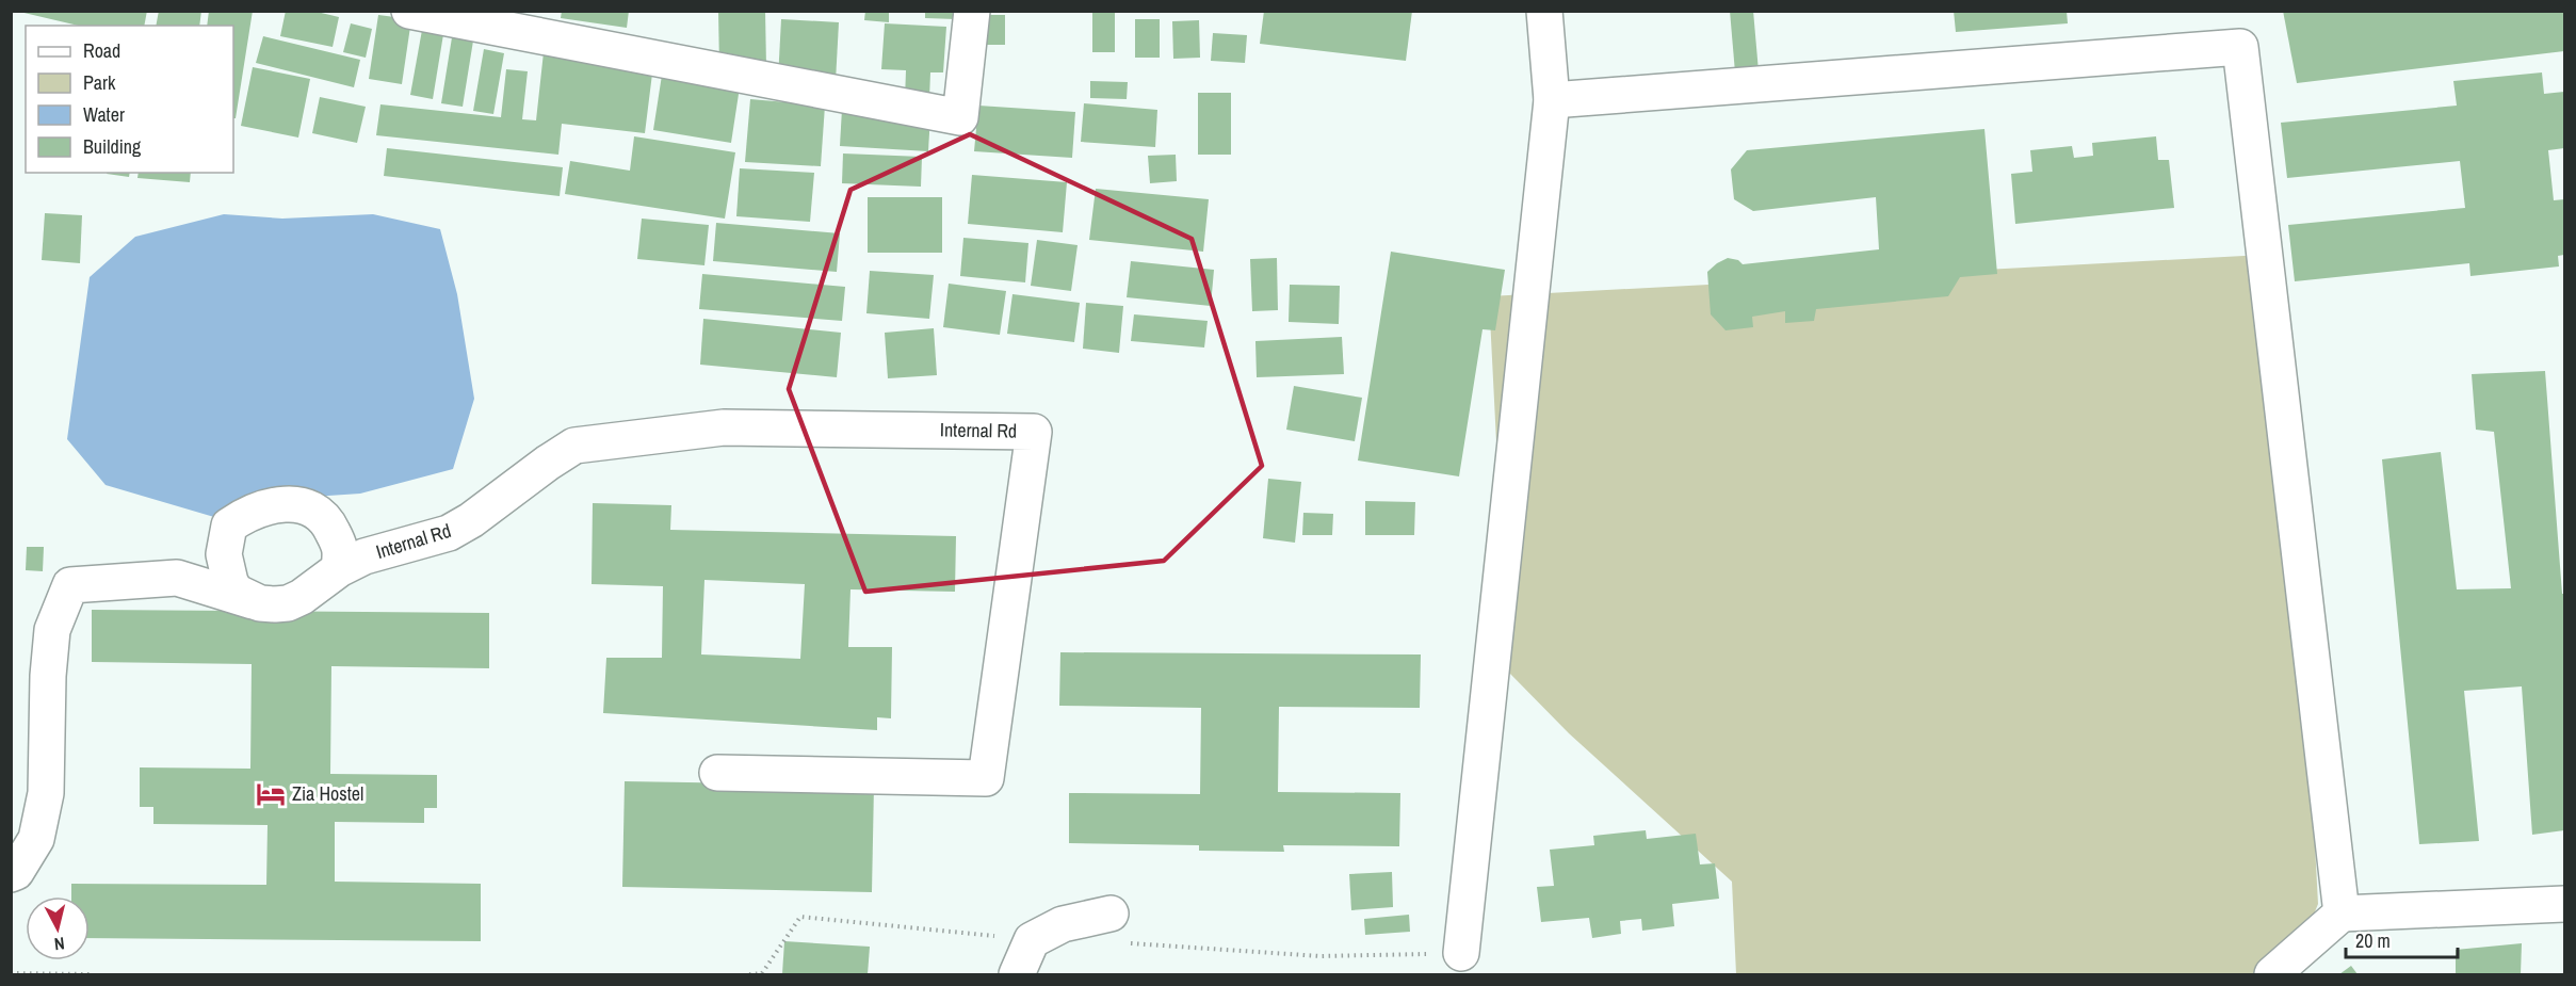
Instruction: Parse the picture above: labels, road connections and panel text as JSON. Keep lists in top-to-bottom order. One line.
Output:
{"streets":{"street":["Internal Rd"]},"places":{"hotel":["Zia Hostel"]},"legend":["Road","Park","Water","Building"],"scale_bar":"20 m","north":"bottom"}
